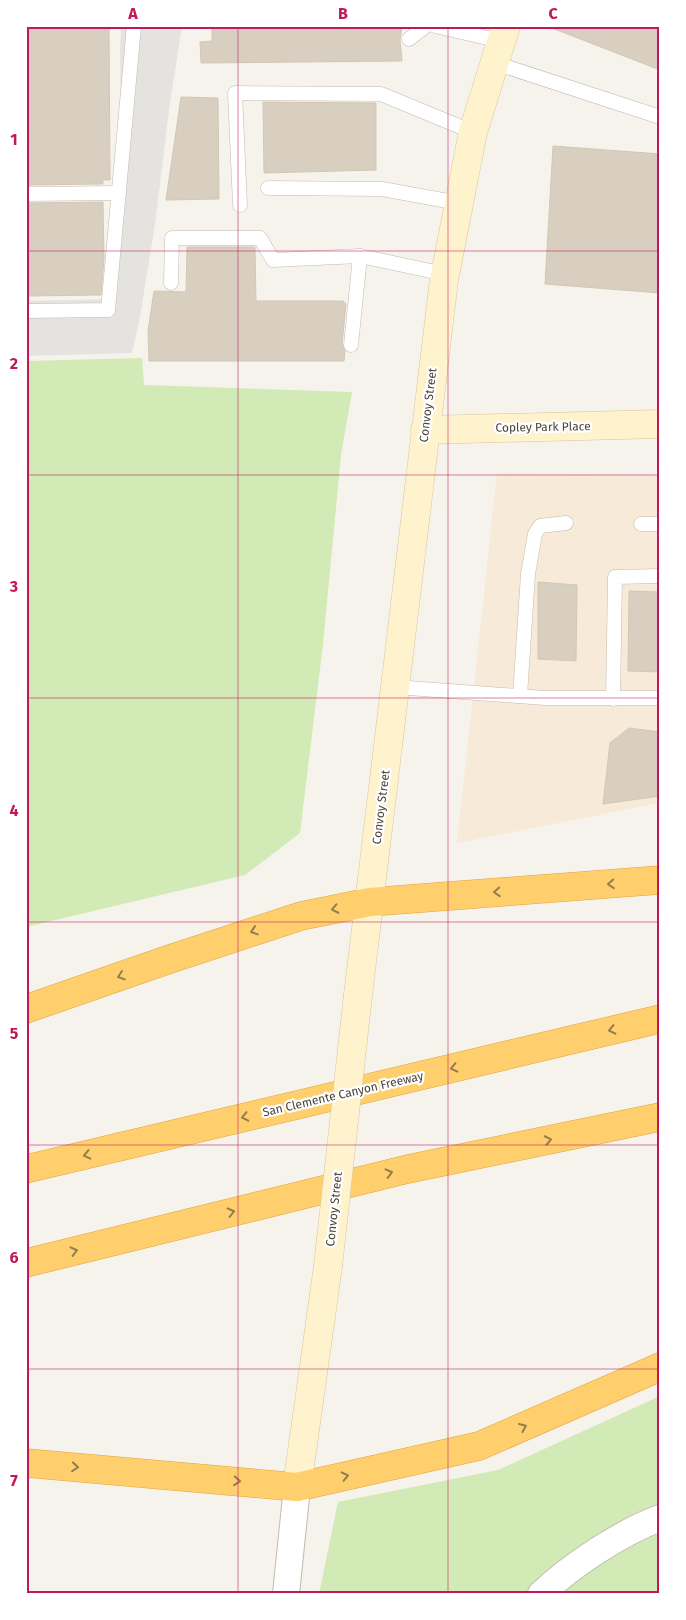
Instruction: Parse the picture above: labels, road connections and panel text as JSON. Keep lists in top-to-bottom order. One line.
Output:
{"streets":{"highway":["San Clemente Canyon Freeway"],"main road":["Convoy Street","Copley Park Place"]},"crossings":[["Convoy Street","Copley Park Place"]],"grid":{"columns":["A","B","C"],"rows":["1","2","3","4","5","6","7"]}}
